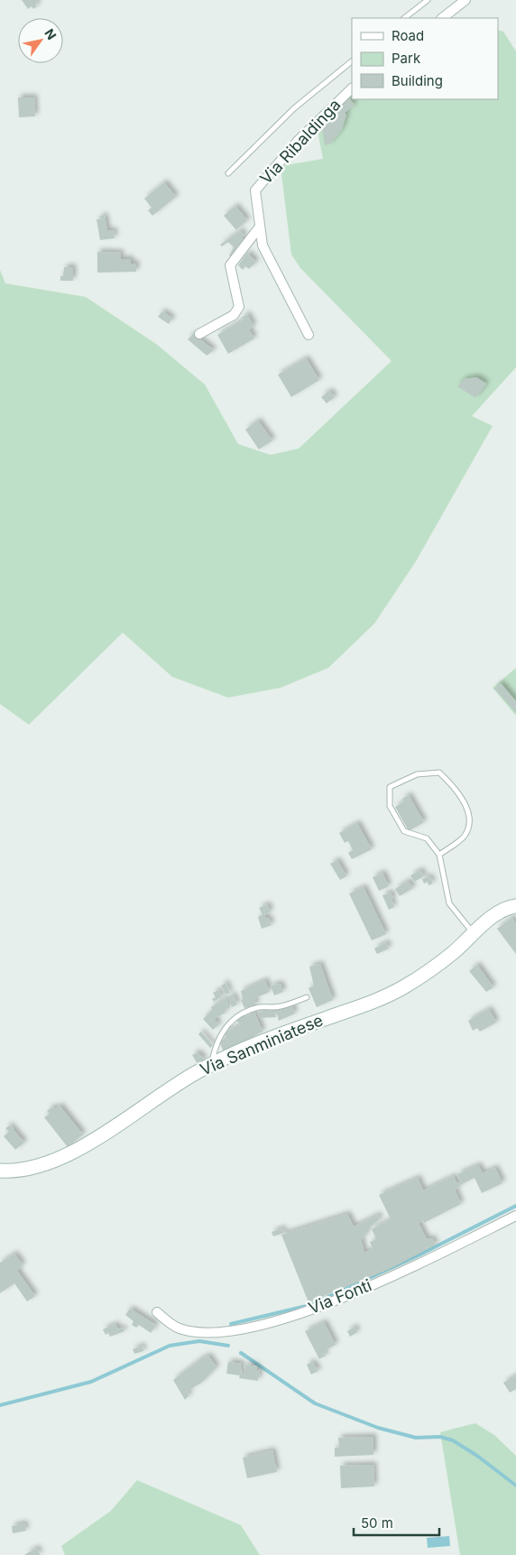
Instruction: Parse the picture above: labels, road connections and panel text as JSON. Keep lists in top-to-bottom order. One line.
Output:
{"streets":{"main road":["Via Sanminiatese"],"street":["Via Ribaldinga","Via Fonti"]},"legend":["Road","Park","Building"],"scale_bar":"50 m","north":"top right"}
